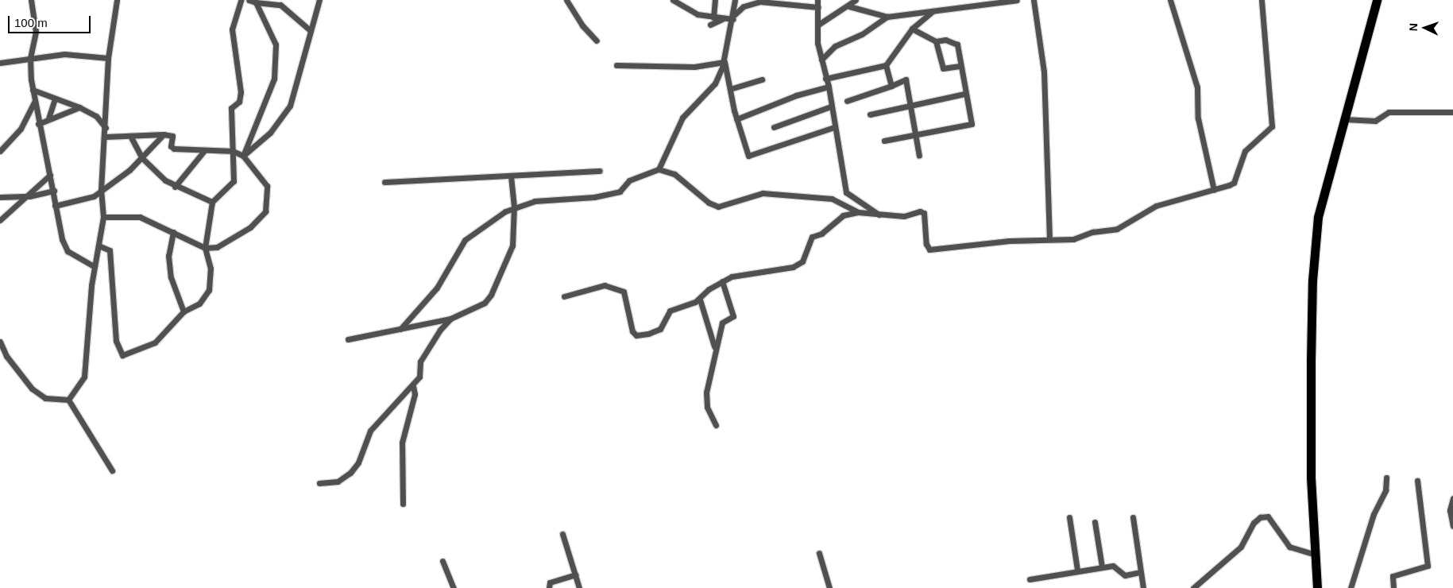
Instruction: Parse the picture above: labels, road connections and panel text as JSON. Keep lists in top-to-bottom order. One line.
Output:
{"scale_bar":"100 m","north":"left"}
